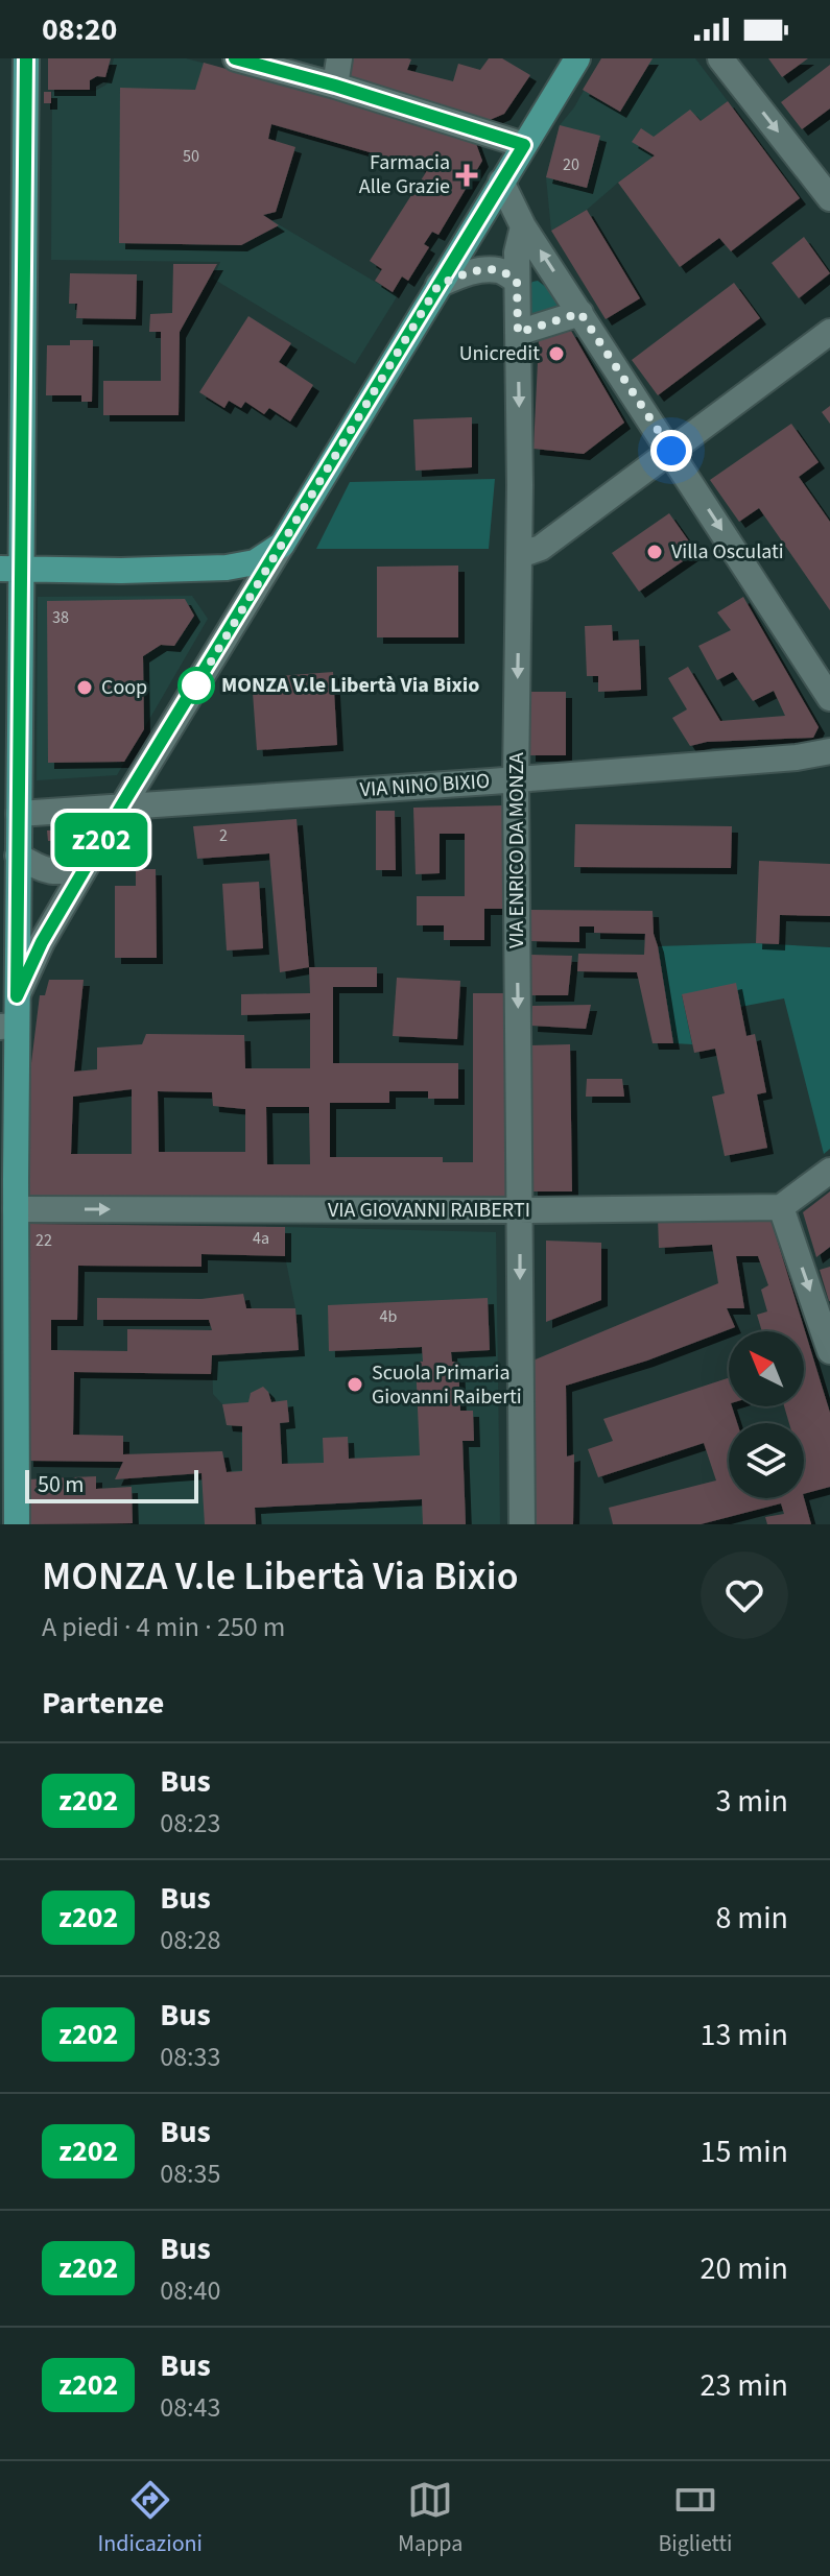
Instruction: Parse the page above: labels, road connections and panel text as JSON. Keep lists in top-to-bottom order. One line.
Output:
{"streets":{"street":["VIA NINO BIXIO","VIA ENRICO DA MONZA","VIA GIOVANNI RAIBERTI"]},"crossings":[["VIA NINO BIXIO","VIA ENRICO DA MONZA"],["VIA ENRICO DA MONZA","VIA GIOVANNI RAIBERTI"]],"one_way":["VIA ENRICO DA MONZA","VIA GIOVANNI RAIBERTI"],"places":{"health":["Farmacia Alle Grazie"],"other":["Unicredit","Villa Osculati","MONZA V.le Libertà Via Bixio","Coop","Scuola Primaria Giovanni Raiberti"]},"lines":["bus line z202"],"house_numbers":["50","20","38","2","4a","22","4b"],"scale_bar":"50 m","north":"top left","page":{"status":"08:20","on_map":"z202","scale":"50 m","heading":[["MONZA V.le Libertà Via Bixio","A piedi · 4 min · 250 m"],"Partenze"],"list":[{"mark":"z202","name":"Bus","note":"08:23","value":"3 min"},{"mark":"z202","name":"Bus","note":"08:28","value":"8 min"},{"mark":"z202","name":"Bus","note":"08:33","value":"13 min"},{"mark":"z202","name":"Bus","note":"08:35","value":"15 min"},{"mark":"z202","name":"Bus","note":"08:40","value":"20 min"},{"mark":"z202","name":"Bus","note":"08:43","value":"23 min"}],"tabs":["Indicazioni","Mappa","Biglietti"]}}
